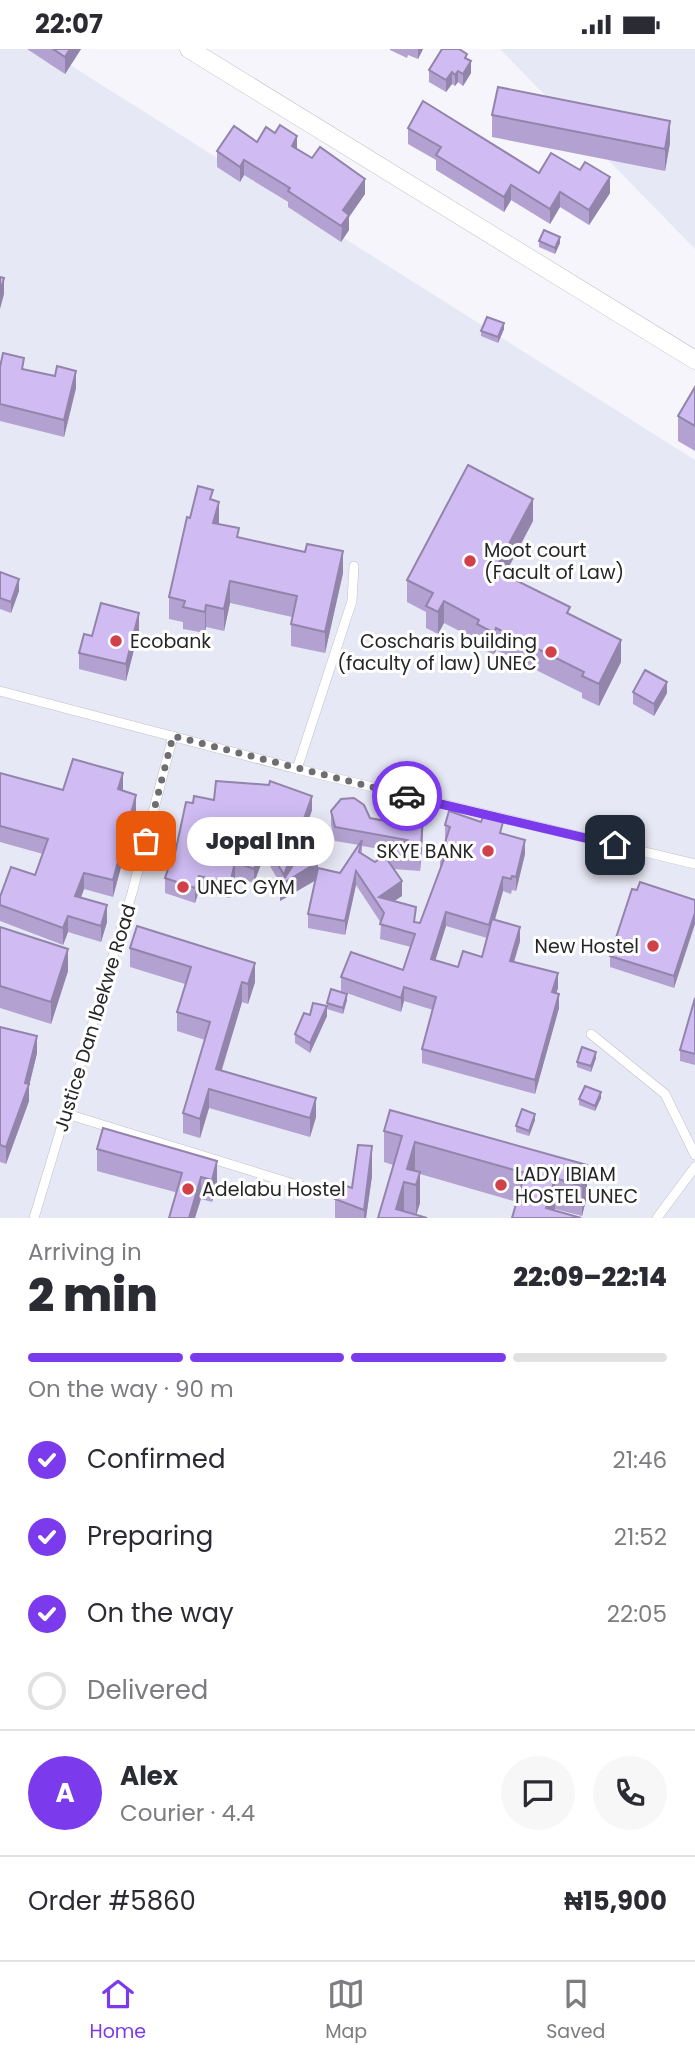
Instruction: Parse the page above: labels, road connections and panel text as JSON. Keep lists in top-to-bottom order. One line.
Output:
{"streets":{"lane":["Justice Dan Ibekwe Road"]},"places":["Moot court (Facult of Law)","Ecobank","Coscharis building (faculty of law) UNEC","Jopal Inn","SKYE BANK","UNEC GYM","New Hostel","LADY IBIAM HOSTEL UNEC","Adelabu Hostel"],"page":{"status":"22:07","bubble":"Jopal Inn","heading":["2 min","Arriving in","22:09–22:14"],"panel":["Alex","Courier · 4.4","Order #5860","₦15,900"],"bar":"On the way · 90 m","list":[["Confirmed","21:46"],["Preparing","21:52"],["On the way","22:05"],"Delivered"],"round":"A","tabs":["Home","Map","Saved"]}}
